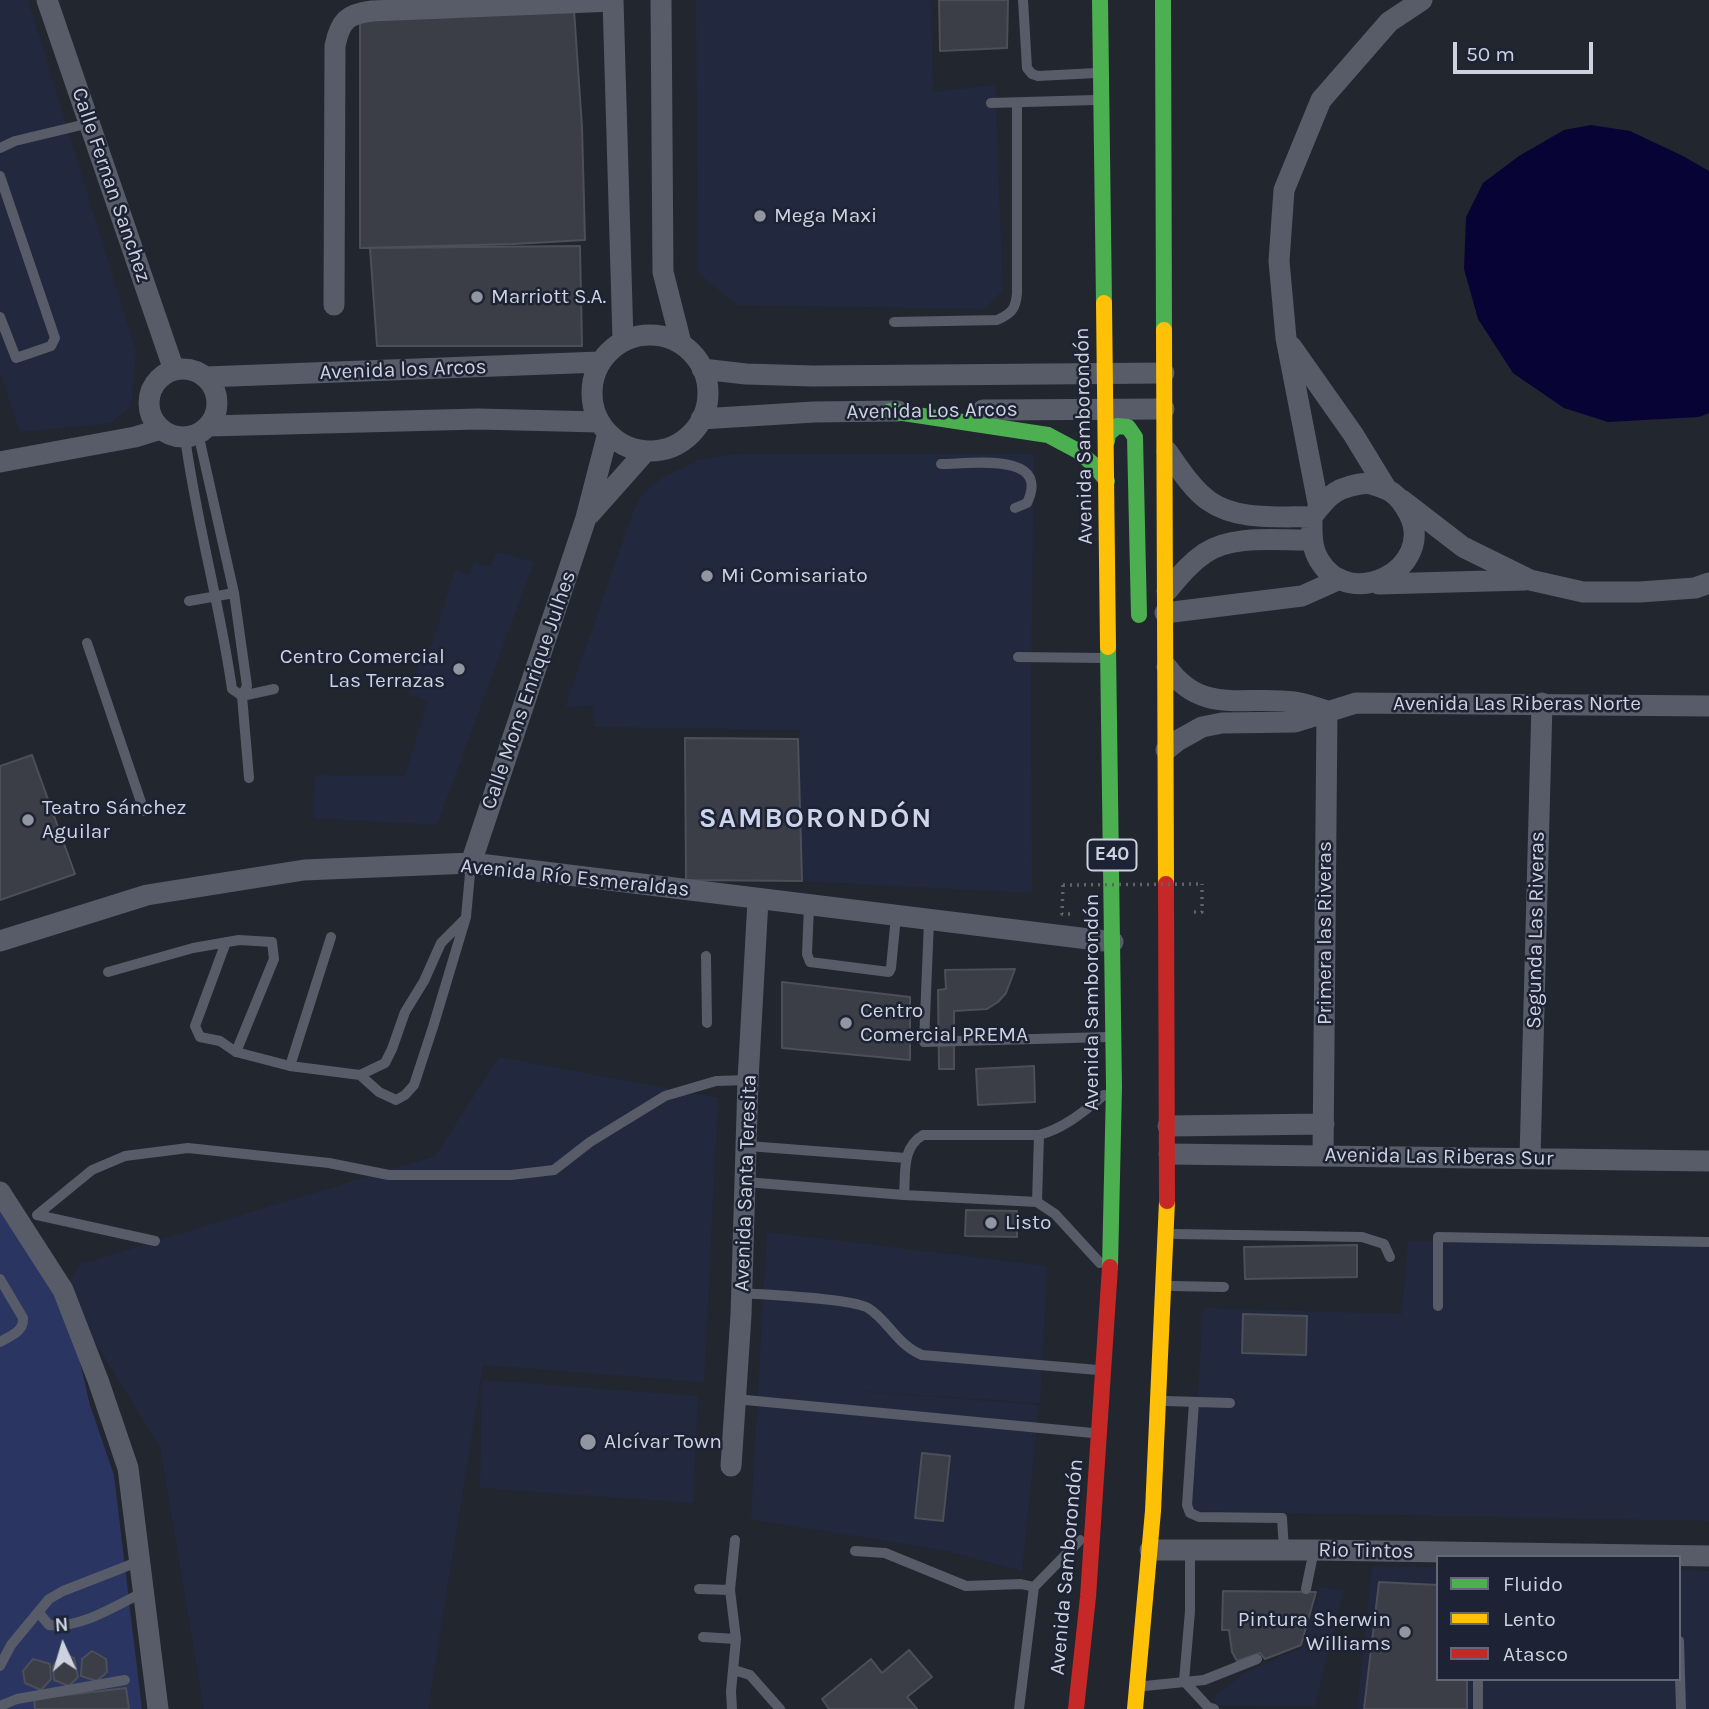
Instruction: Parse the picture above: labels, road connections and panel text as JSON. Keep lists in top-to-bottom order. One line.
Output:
{"streets":{"highway":["Avenida Samborondón","E40"],"street":["Calle Fernan Sanchez","Avenida los Arcos","Avenida Los Arcos","Calle Mons Enrique Julhes","Avenida Las Riberas Norte","Avenida Río Esmeraldas","Segunda Las Riveras","Primera las Riveras","Avenida Las Riberas Sur","Avenida Santa Teresita","Rio Tintos"]},"crossings":[["Calle Fernan Sanchez","Avenida los Arcos"],["Avenida los Arcos","Avenida Los Arcos"],["Avenida los Arcos","Calle Mons Enrique Julhes"],["Avenida Los Arcos","Avenida Samborondón"],["Avenida Los Arcos","Calle Mons Enrique Julhes"],["Avenida Los Arcos","E40"],["Avenida Samborondón","Avenida Río Esmeraldas"],["Calle Mons Enrique Julhes","Avenida Río Esmeraldas"],["Avenida Las Riberas Norte","E40"],["Avenida Las Riberas Norte","Segunda Las Riveras"],["Avenida Las Riberas Norte","Primera las Riveras"],["E40","Avenida Las Riberas Sur"],["E40","Rio Tintos"],["Avenida Río Esmeraldas","Avenida Santa Teresita"],["Segunda Las Riveras","Avenida Las Riberas Sur"],["Primera las Riveras","Avenida Las Riberas Sur"]],"districts":["SAMBORONDÓN"],"places":["Mega Maxi","Marriott S.A.","Mi Comisariato","Centro Comercial Las Terrazas","Teatro Sánchez Aguilar","Centro Comercial PREMA","Listo","Alcívar Town","Pintura Sherwin Williams"],"legend":["Fluido","Lento","Atasco"],"scale_bar":"50 m","north":"top"}
